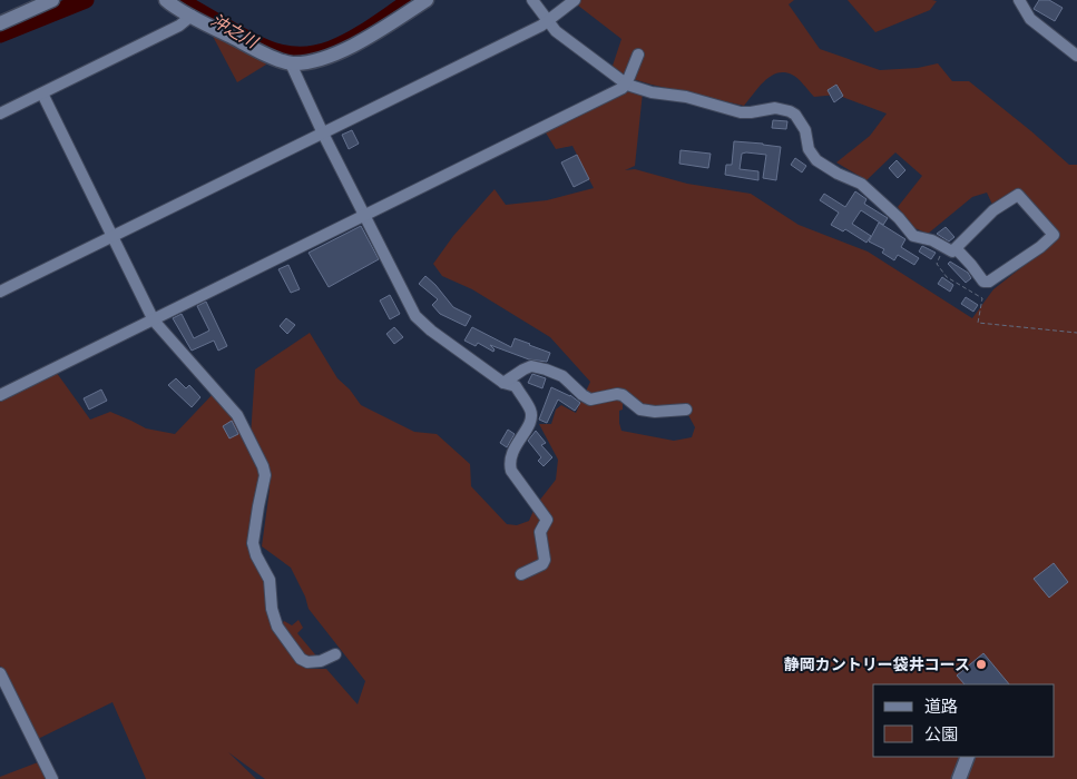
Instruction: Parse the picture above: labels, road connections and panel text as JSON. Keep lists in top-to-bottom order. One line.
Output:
{"water":["沖之川"],"places":["静岡カントリー袋井コース"],"legend":["道路","公園"]}
